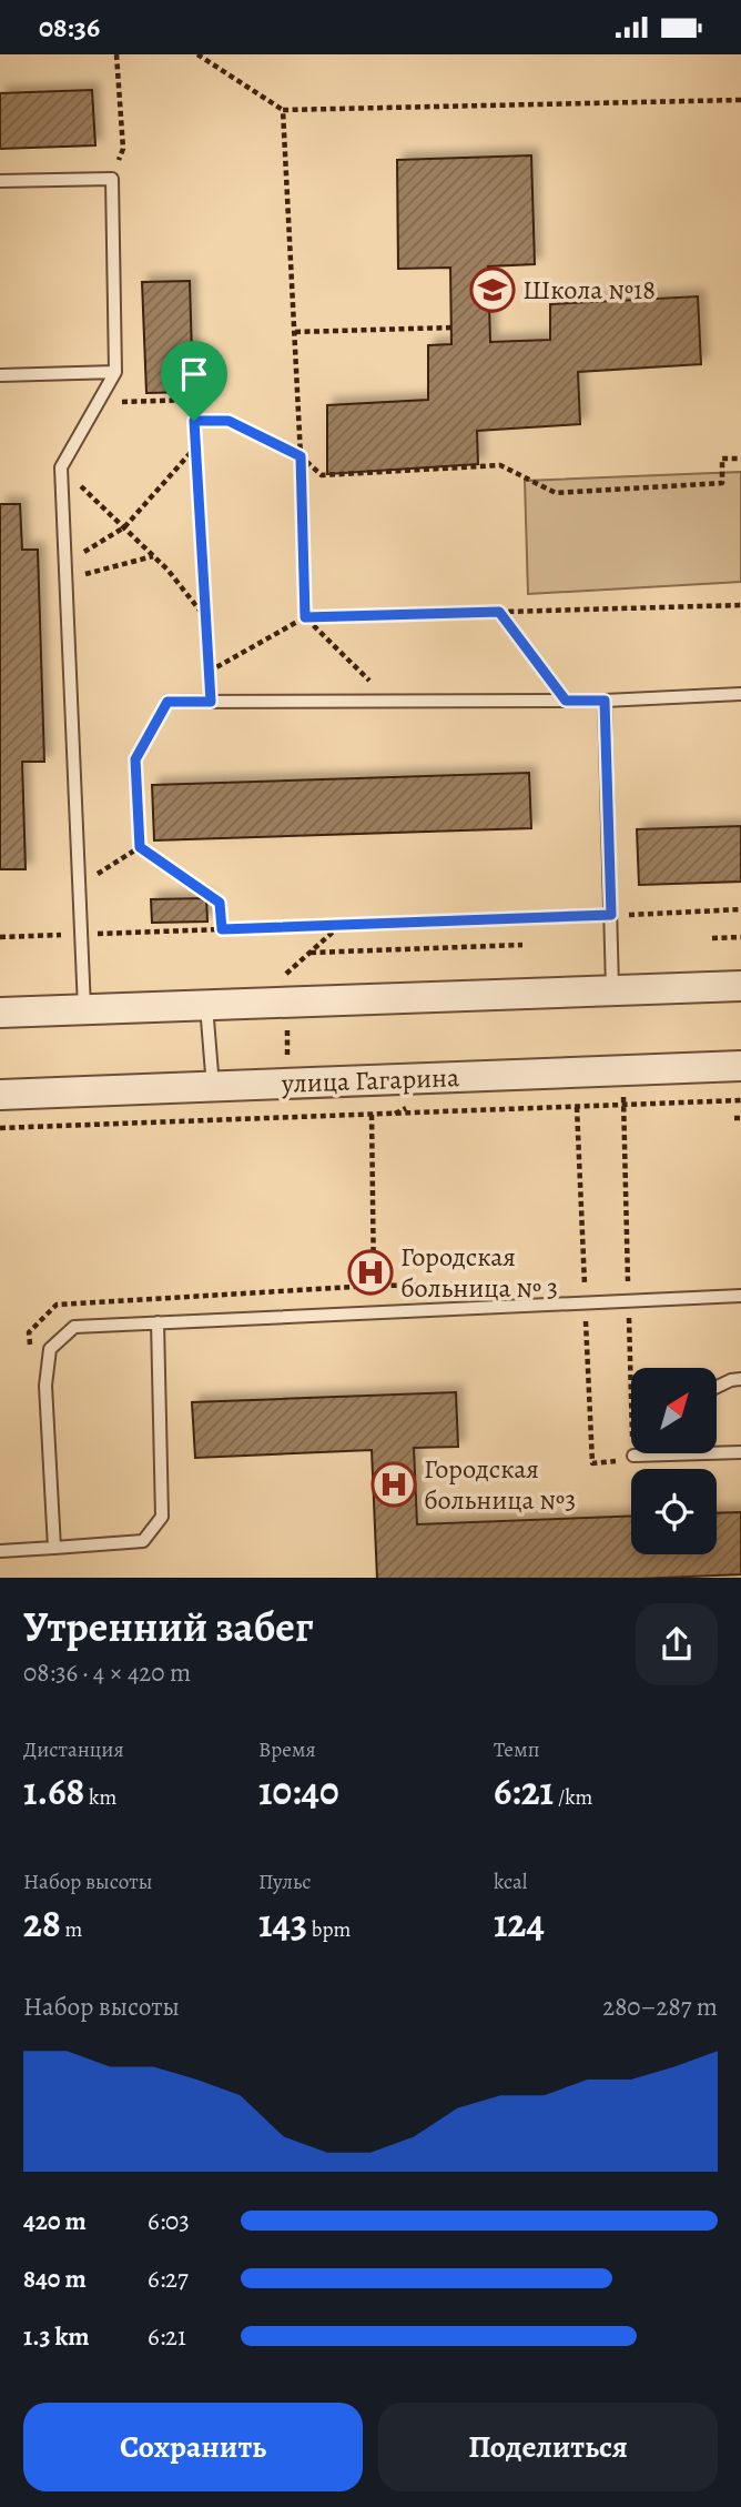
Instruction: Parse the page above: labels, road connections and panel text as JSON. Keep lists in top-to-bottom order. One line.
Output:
{"streets":{"street":["улица Гагарина"]},"places":{"school or university":["Школа №18"],"hospital":["Городская больница № 3","Городская больница №3"]},"north":"top right","page":{"status":"08:36","heading":["Утренний забег","08:36 · 4 × 420 m"],"stats":[["Дистанция","1.68 km"],["Время","10:40"],["Темп","6:21 /km"],["Набор высоты","28 m"],["Пульс","143 bpm"],["kcal","124"]],"chart":["Набор высоты","280–287 m"],"list":[{"name":"420 m","note":"6:03"},{"name":"840 m","note":"6:27"},{"name":"1.3 km","note":"6:21"}],"buttons":["Сохранить","Поделиться"]}}
